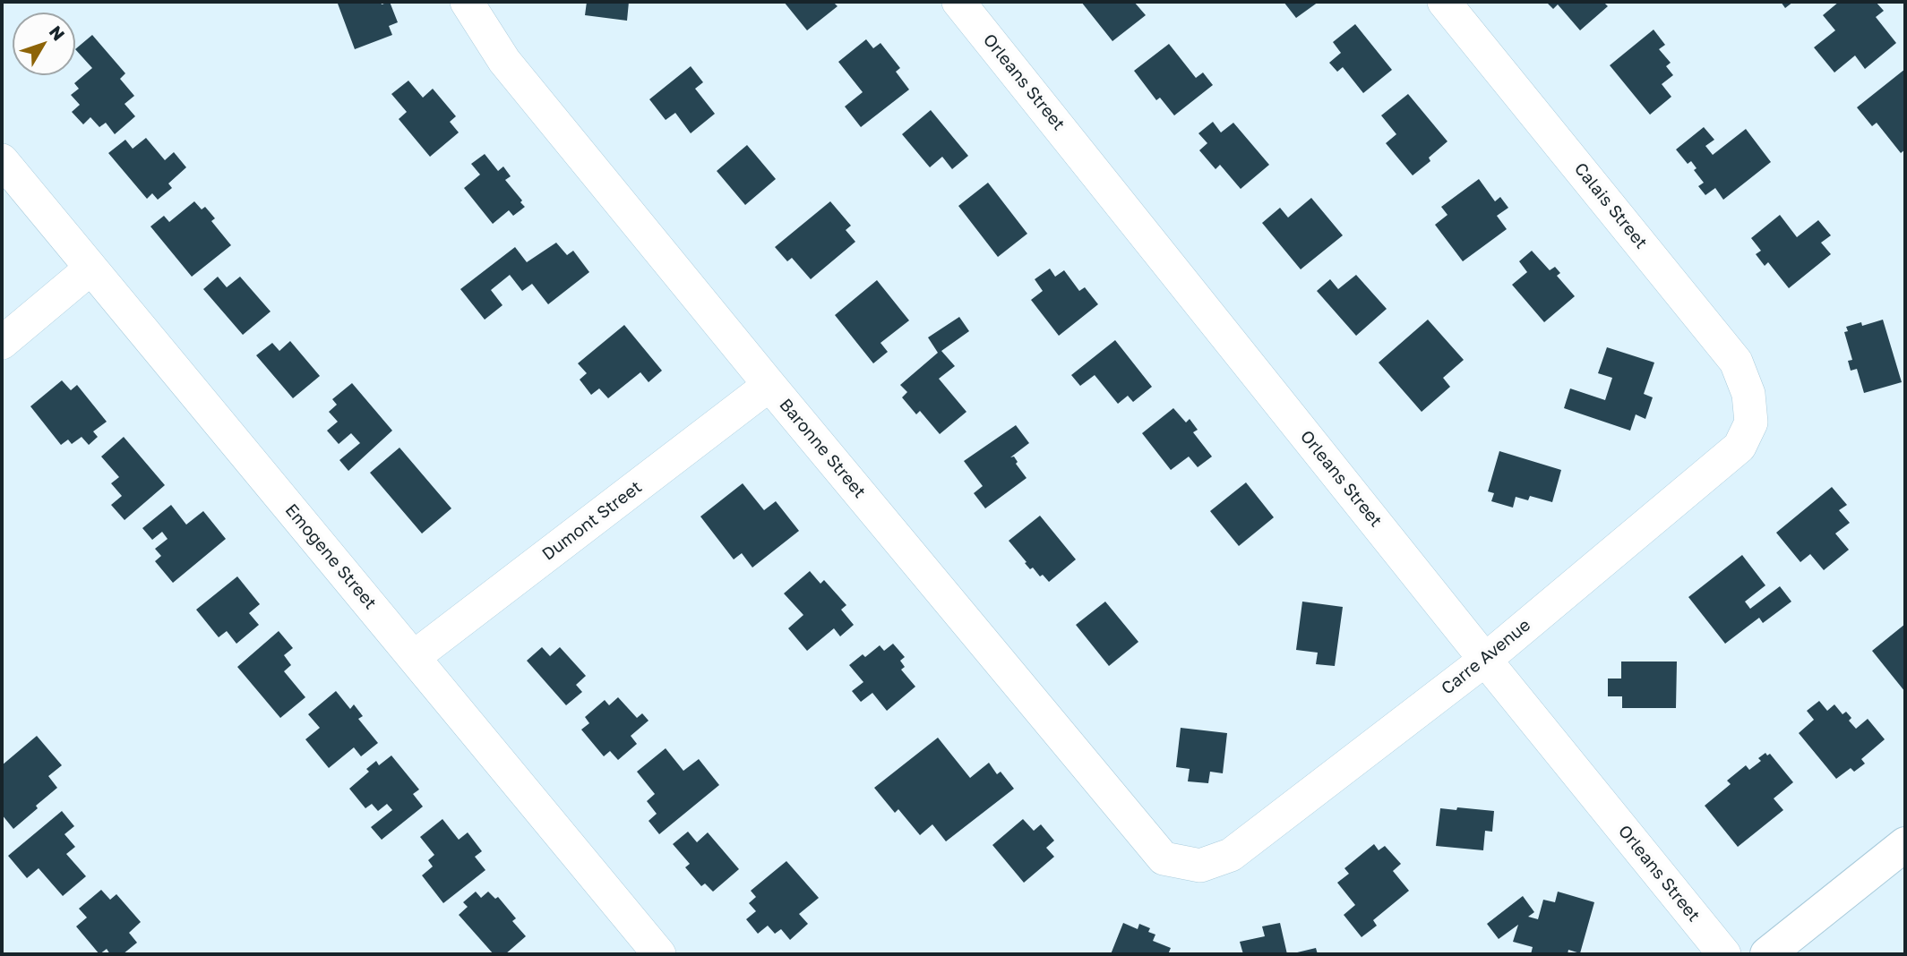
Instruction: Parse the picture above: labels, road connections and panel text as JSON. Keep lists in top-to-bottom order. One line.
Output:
{"streets":{"street":["Orleans Street","Calais Street","Baronne Street","Dumont Street","Emogene Street","Carre Avenue"]},"crossings":[["Orleans Street","Carre Avenue"],["Calais Street","Carre Avenue"],["Baronne Street","Dumont Street"],["Baronne Street","Carre Avenue"],["Dumont Street","Emogene Street"]],"north":"top right"}
